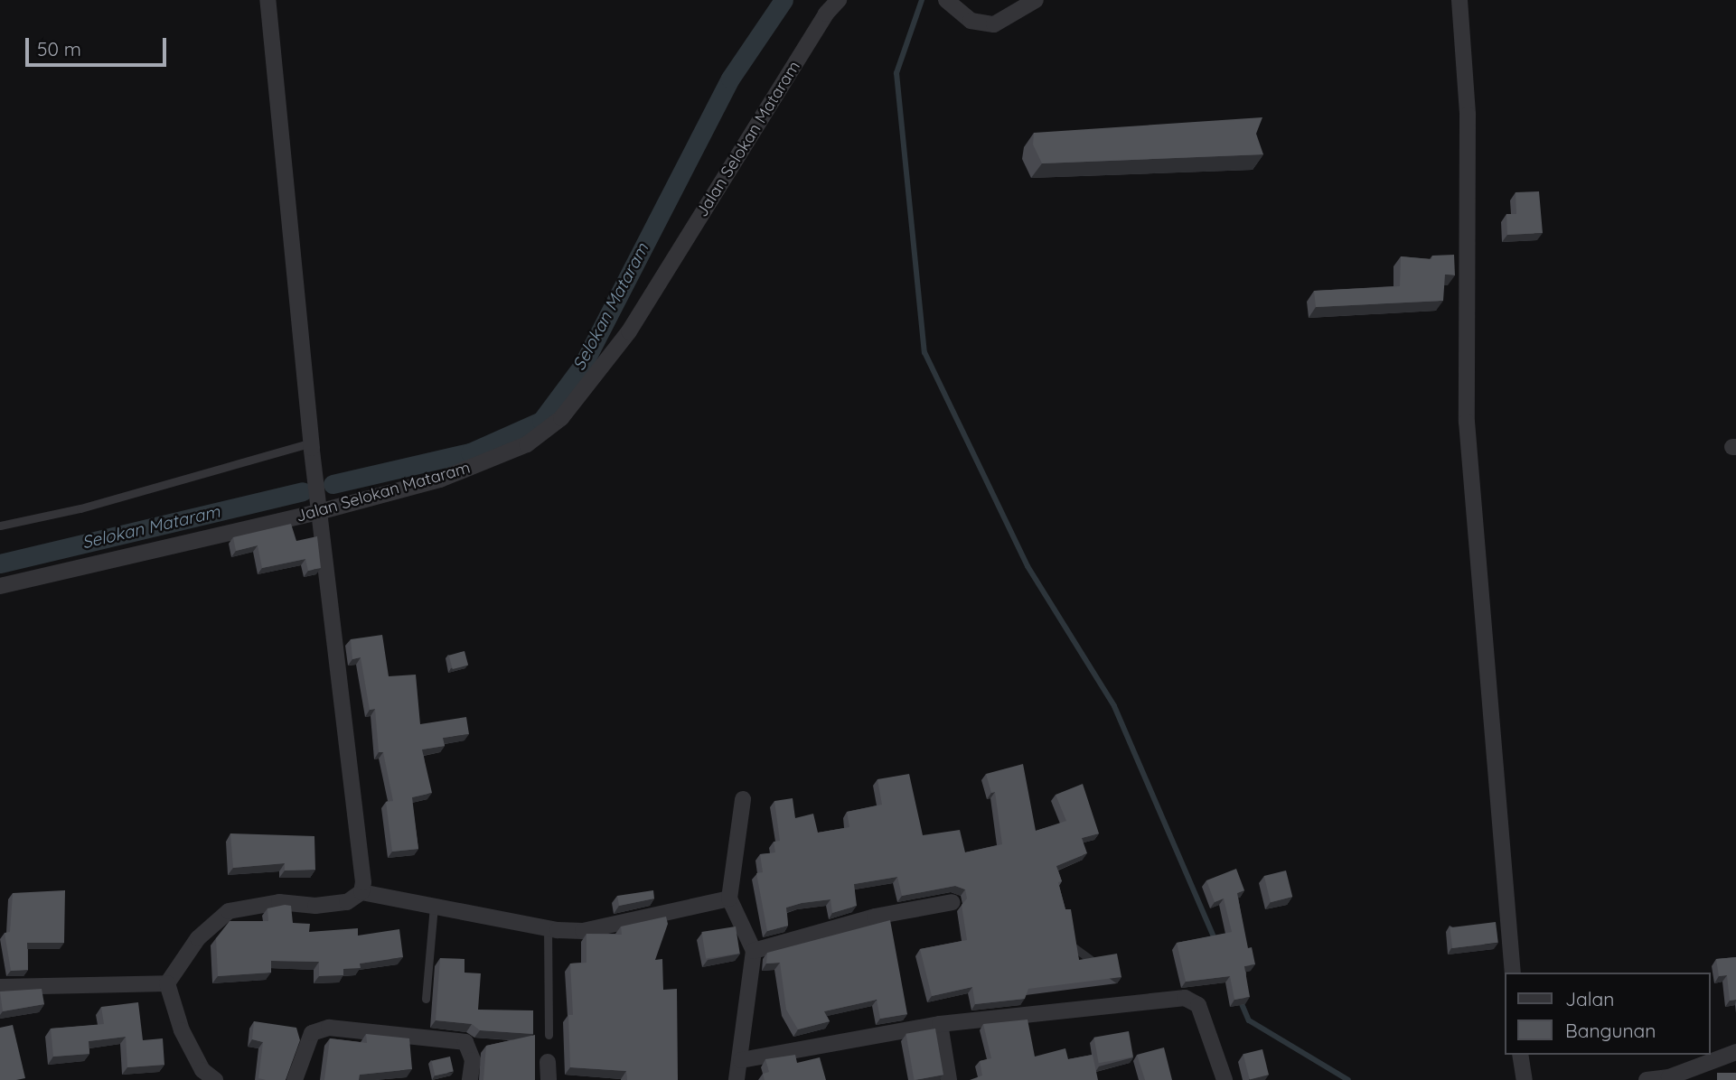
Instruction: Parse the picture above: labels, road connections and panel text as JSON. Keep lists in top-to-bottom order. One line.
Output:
{"streets":{"street":["Jalan Selokan Mataram"]},"water":["Selokan Mataram"],"legend":["Jalan","Bangunan"],"scale_bar":"50 m"}
